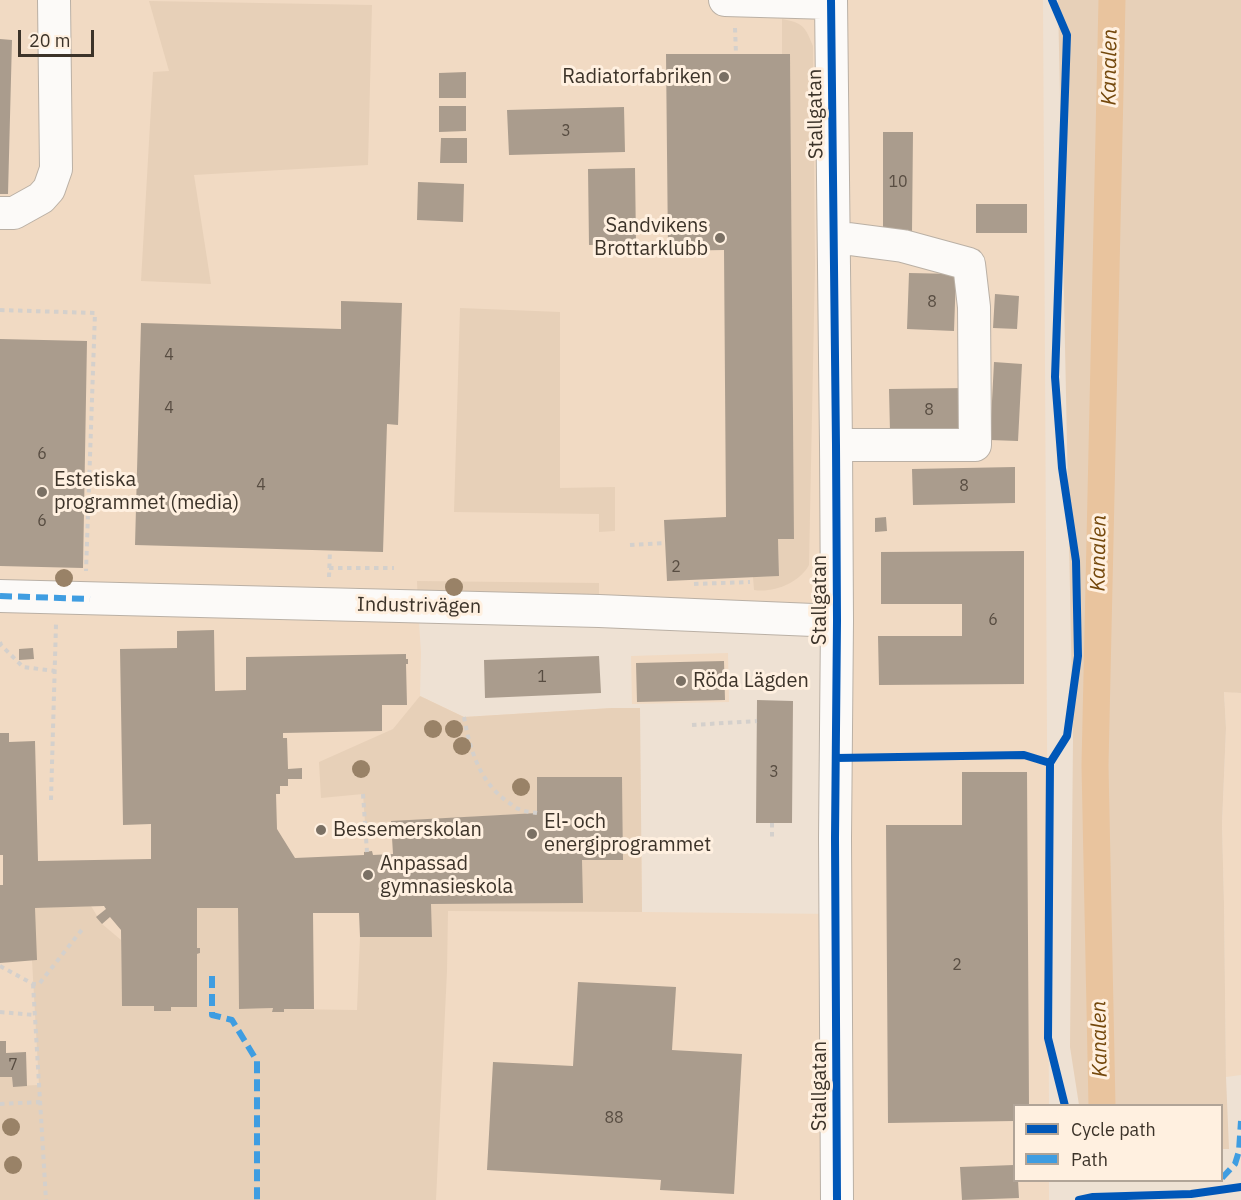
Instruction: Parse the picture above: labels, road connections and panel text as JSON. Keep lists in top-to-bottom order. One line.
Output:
{"streets":{"street":["Stallgatan","Industrivägen"]},"crossings":[["Stallgatan","Industrivägen"]],"water":["Kanalen"],"places":["Radiatorfabriken","Sandvikens Brottarklubb","Estetiska programmet (media)","Röda Lägden","Bessemerskolan","El- och energiprogrammet","Anpassad gymnasieskola"],"house_numbers":["3","10","8","4","4","8","6","4","8","6","2","6","1","3","2","7","88"],"legend":["Cycle path","Path"],"scale_bar":"20 m"}
